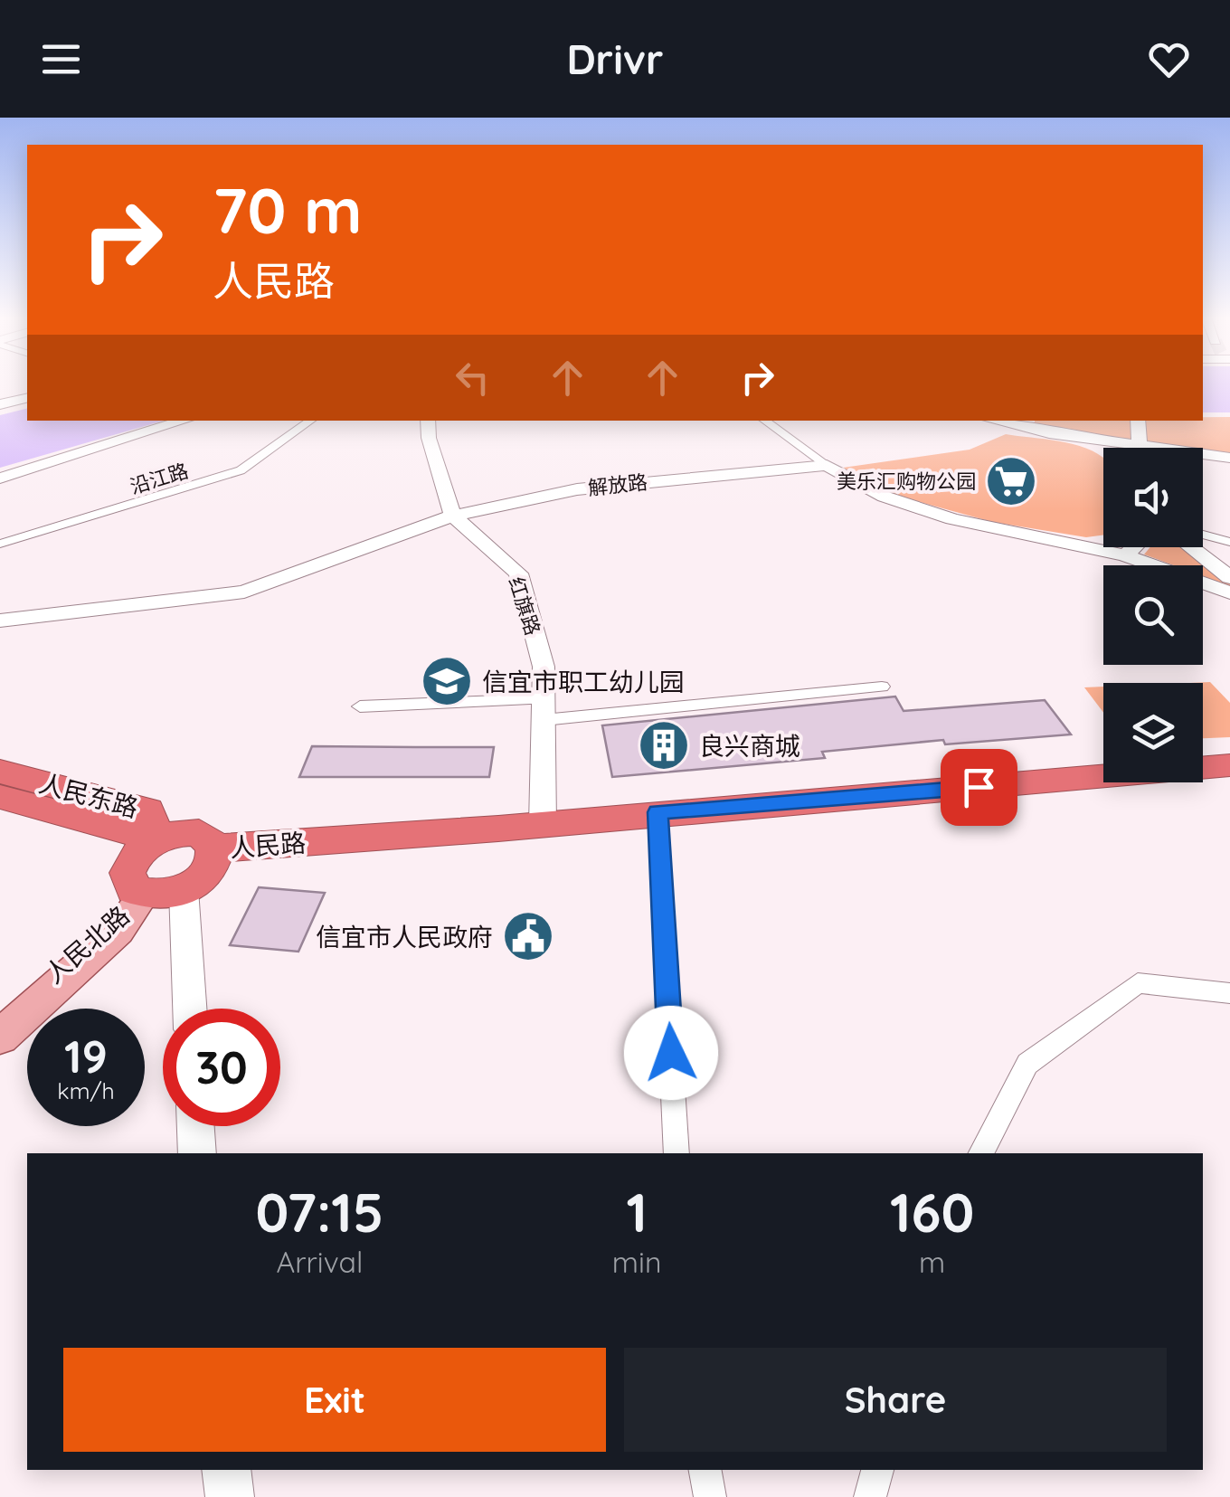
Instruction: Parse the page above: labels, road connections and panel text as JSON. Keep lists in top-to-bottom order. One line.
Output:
{"streets":{"highway":["人民东路","人民路"],"main road":["人民北路"],"street":["沿江路","解放路","红旗路"]},"crossings":[["解放路","红旗路"],["红旗路","人民路"],["人民东路","人民路"],["人民东路","人民北路"],["人民路","人民北路"]],"places":{"supermarket":["美乐汇购物公园"],"school or university":["信宜市职工幼儿园"],"building":["良兴商城"],"public building":["信宜市人民政府"]},"page":{"header":"Drivr","turn":["70 m","人民路"],"speed":"19 km/h","limit":"30","eta":["07:15","Arrival","1","min","160","m"],"buttons":["Exit","Share"]}}
